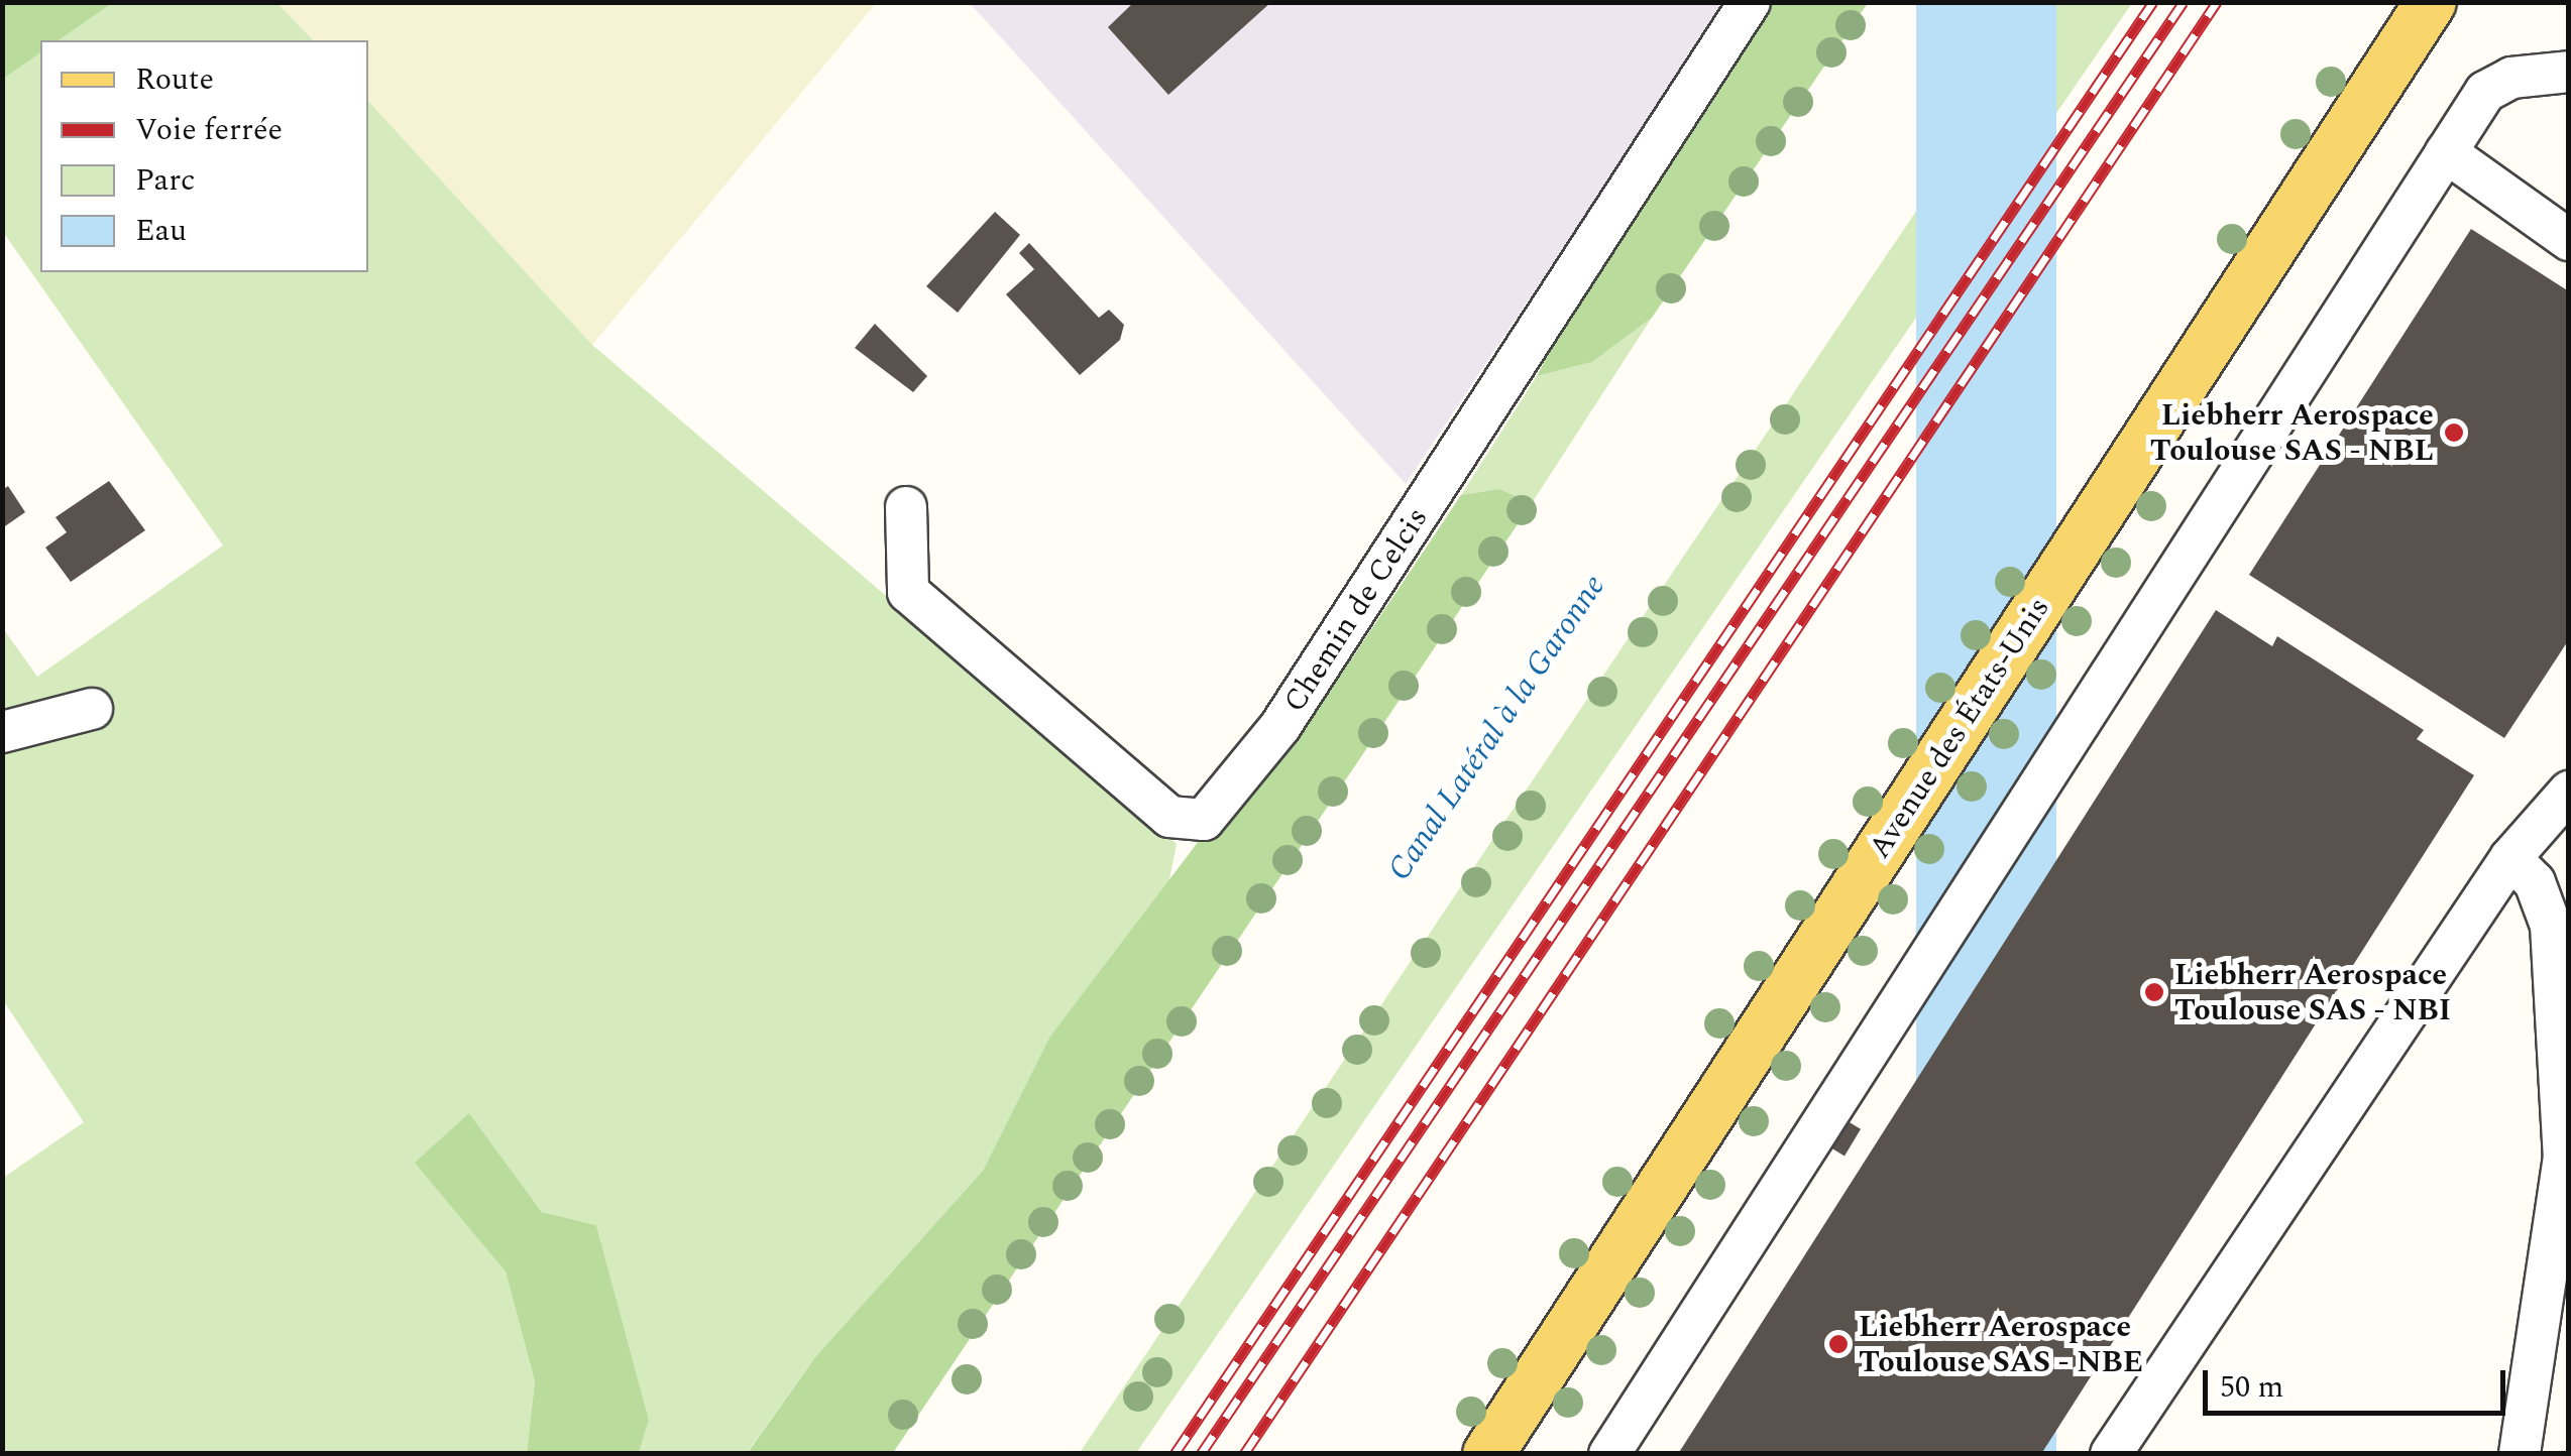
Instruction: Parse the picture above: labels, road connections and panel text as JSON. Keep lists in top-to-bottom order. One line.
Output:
{"streets":{"main road":["Avenue des États-Unis"],"street":["Chemin de Celcis"]},"water":["Canal Latéral à la Garonne"],"places":["Liebherr Aerospace Toulouse SAS - NBL","Liebherr Aerospace Toulouse SAS - NBI","Liebherr Aerospace Toulouse SAS - NBE"],"legend":["Route","Voie ferrée","Parc","Eau"],"scale_bar":"50 m"}
